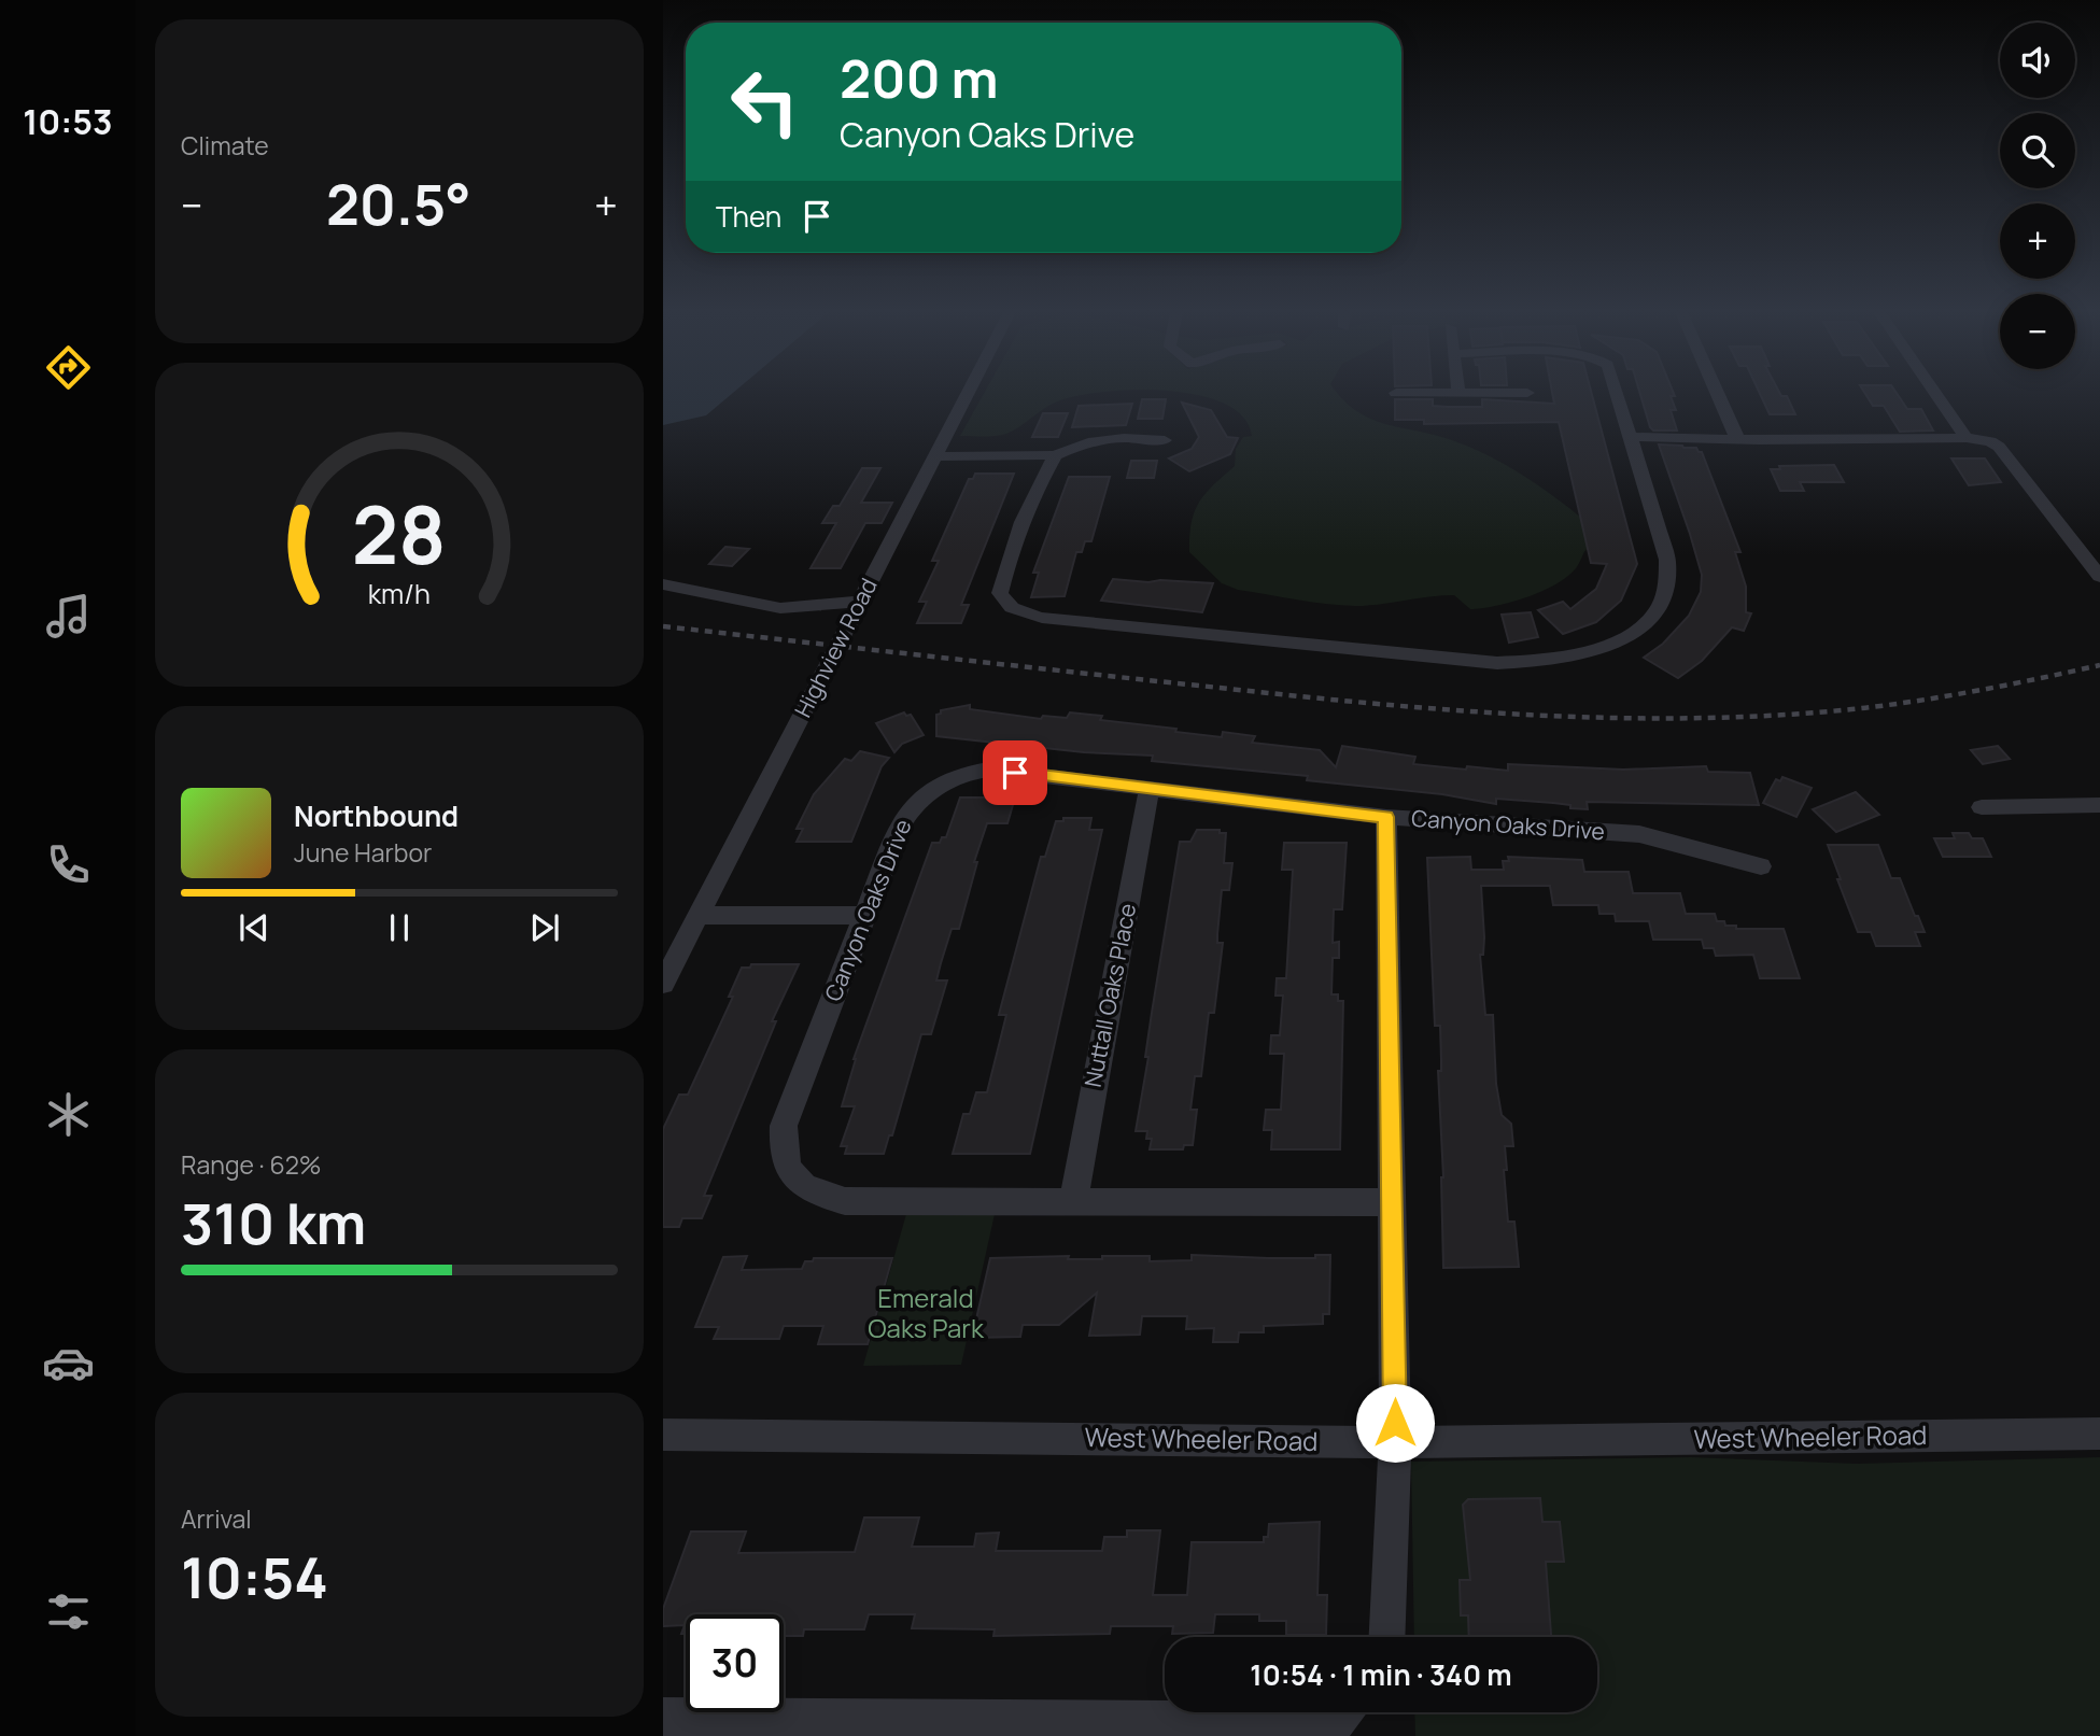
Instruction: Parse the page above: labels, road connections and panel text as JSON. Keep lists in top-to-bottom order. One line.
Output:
{"streets":{"street":["Highview Road","Canyon Oaks Drive","Nuttall Oaks Place","West Wheeler Road"]},"crossings":[["Canyon Oaks Drive","Nuttall Oaks Place"]],"parks":["Emerald Oaks Park"],"page":{"tabs":"10:53","tile":["Climate",["Range · 62%","310 km"],["Arrival","10:54"]],"map_buttons":["+","−"],"turn":["200 m","Canyon Oaks Drive"],"heat":["−","20.5°","+"],"then":"Then","song":["Northbound","June Harbor"],"limit":"30","trip":"10:54 · 1 min · 340 m","gauge":["28","km/h"]}}
